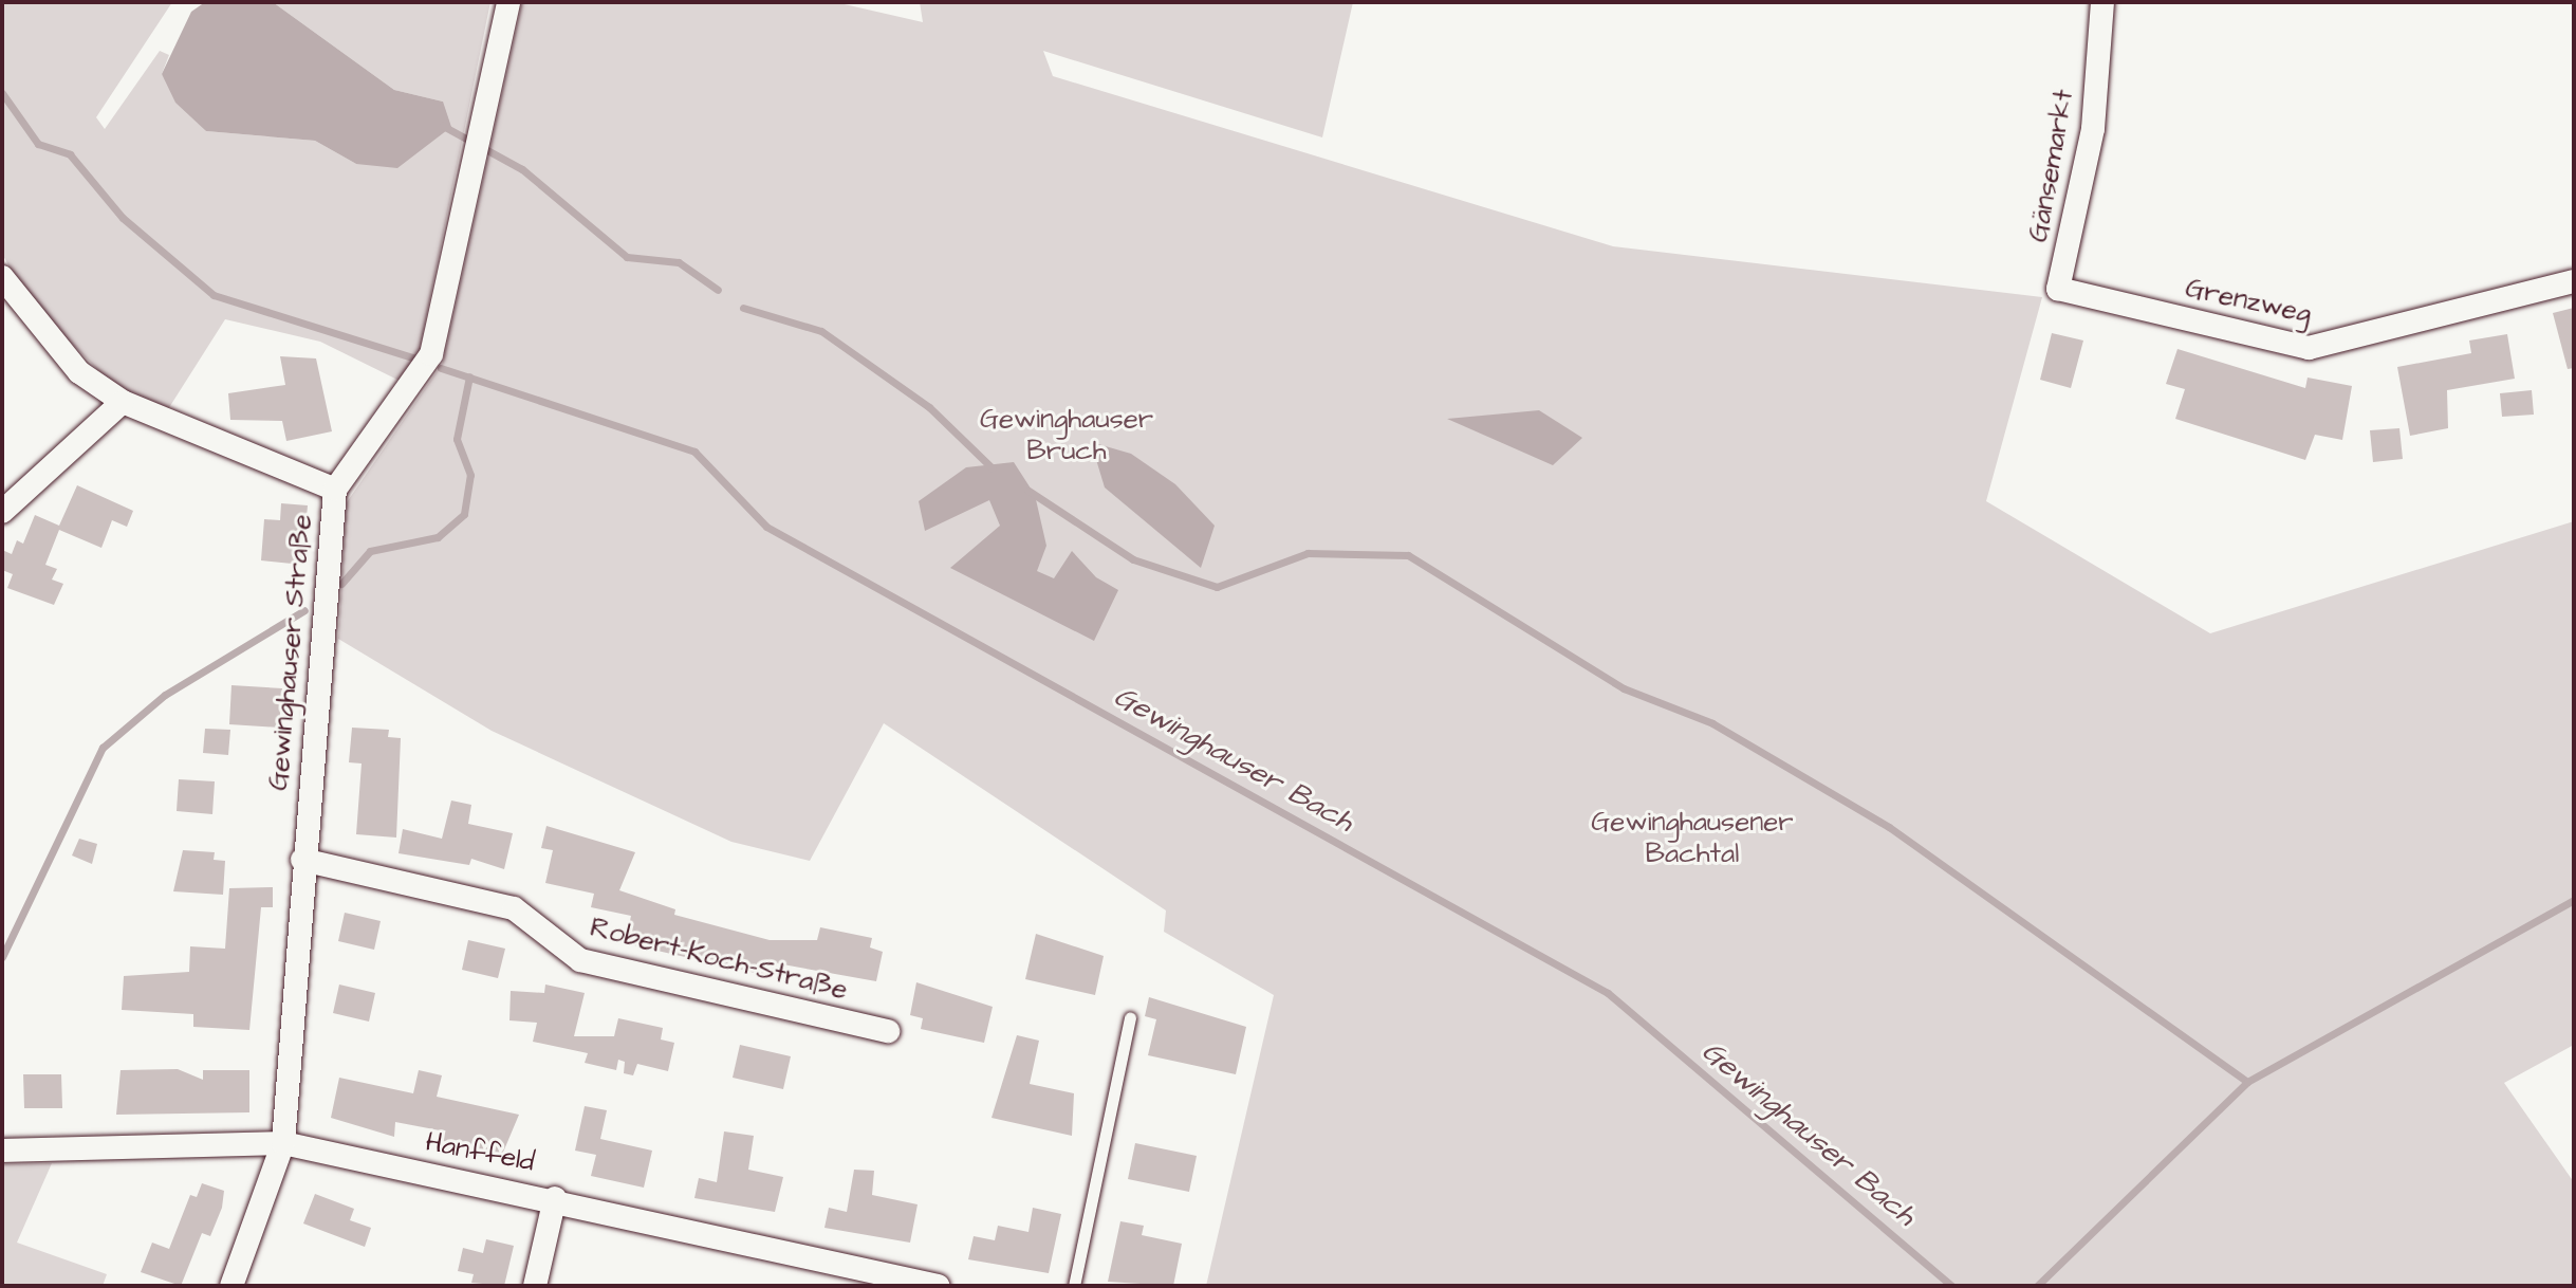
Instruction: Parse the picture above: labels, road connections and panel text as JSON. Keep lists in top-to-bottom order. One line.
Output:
{"streets":{"street":["Gänsemarkt","Grenzweg","Gewinghauser Straße","Robert-Koch-Straße","Hanffeld"]},"crossings":[["Gänsemarkt","Grenzweg"],["Gewinghauser Straße","Robert-Koch-Straße"],["Gewinghauser Straße","Hanffeld"]],"water":["Gewinghauser Bach"],"parks":["Gewinghauser Bruch","Gewinghausener Bachtal"]}
